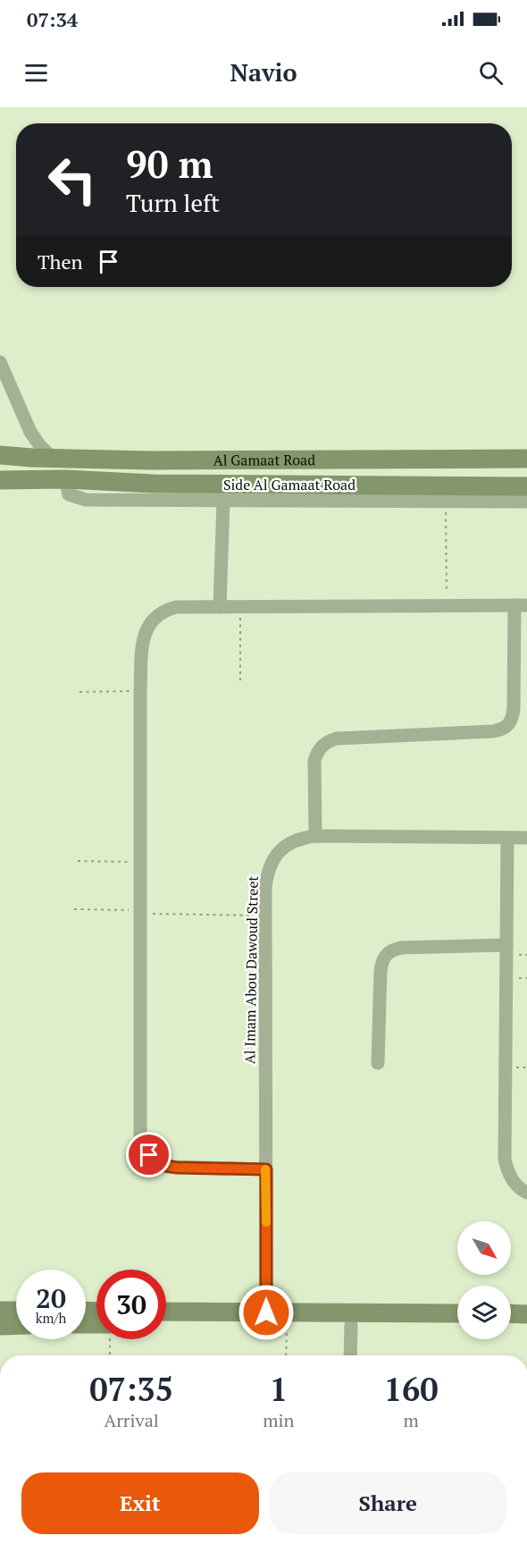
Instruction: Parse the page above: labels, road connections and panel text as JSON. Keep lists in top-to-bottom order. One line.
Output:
{"streets":{"main road":["Al Gamaat Road"],"street":["Side Al Gamaat Road","Al Imam Abou Dawoud Street"]},"crossings":[["Al Gamaat Road","Side Al Gamaat Road"]],"north":"bottom right","page":{"status":"07:34","header":"Navio","turn":["90 m","Turn left"],"then":"Then","speed":"20 km/h","limit":"30","eta":["07:35","Arrival","1","min","160","m"],"buttons":["Exit","Share"]}}
